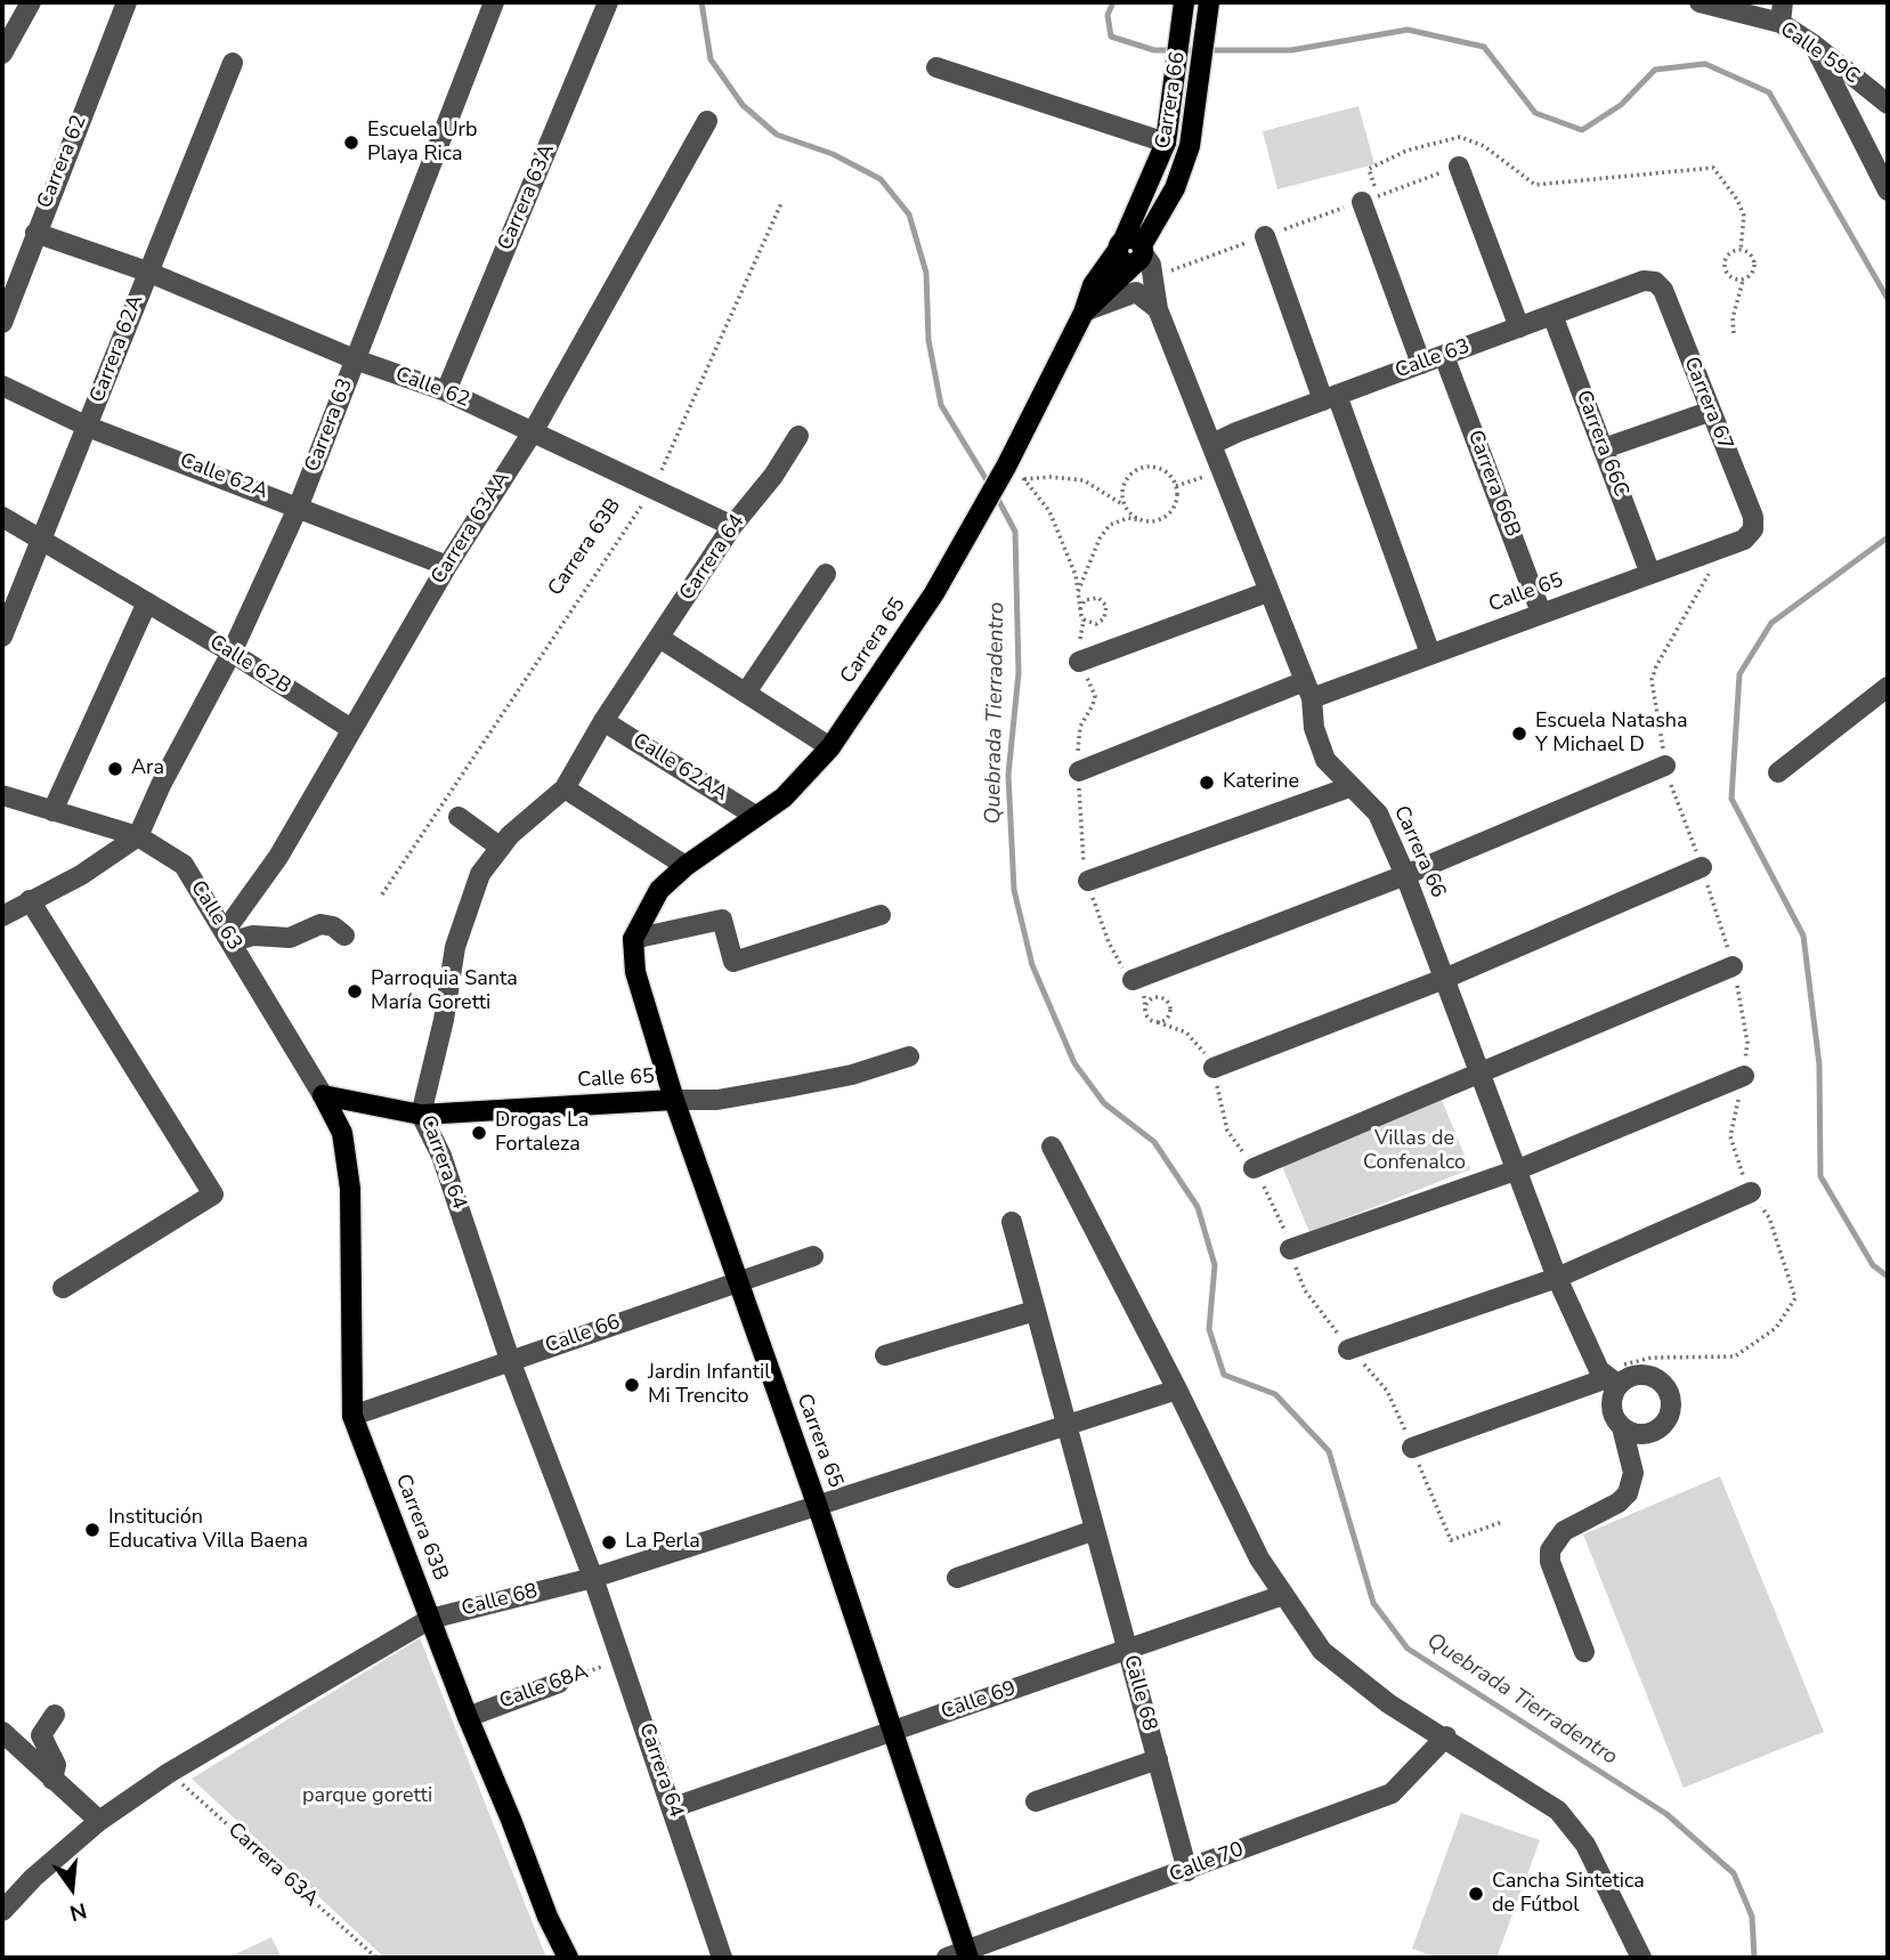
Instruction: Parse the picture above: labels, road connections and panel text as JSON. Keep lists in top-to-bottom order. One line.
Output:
{"streets":{"main road":["Carrera 66","Carrera 63B","Calle 65","Carrera 65"],"street":["Calle 59C","Carrera 62","Carrera 63A","Carrera 62A","Calle 63","Calle 62","Carrera 67","Carrera 63","Carrera 66C","Calle 62A","Carrera 66B","Carrera 63AA","Carrera 64","Calle 62B","Calle 62AA","Calle 66","Calle 68","Calle 68A","Calle 69","Calle 70"]},"crossings":[["Carrera 66","Calle 63"],["Carrera 66","Calle 65"],["Carrera 66","Carrera 65"],["Carrera 62","Calle 62"],["Carrera 63A","Calle 62"],["Carrera 63A","Calle 68"],["Carrera 62A","Calle 62"],["Carrera 62A","Calle 62A"],["Carrera 62A","Calle 62B"],["Calle 63","Carrera 67"],["Calle 63","Carrera 63"],["Calle 63","Carrera 66C"],["Calle 63","Carrera 66B"],["Calle 63","Carrera 63AA"],["Calle 63","Carrera 63B"],["Calle 63","Calle 65"],["Calle 62","Carrera 63"],["Calle 62","Carrera 63AA"],["Calle 62","Carrera 63B"],["Calle 62","Carrera 64"],["Carrera 67","Calle 65"],["Carrera 63","Calle 62A"],["Carrera 63","Calle 62B"],["Carrera 66C","Calle 65"],["Calle 62A","Carrera 63AA"],["Carrera 66B","Calle 65"],["Carrera 63AA","Calle 62B"],["Carrera 63B","Calle 65"],["Carrera 63B","Calle 66"],["Carrera 63B","Calle 68"],["Carrera 63B","Calle 68A"],["Carrera 64","Calle 65"],["Carrera 64","Calle 62AA"],["Carrera 64","Calle 66"],["Carrera 64","Calle 68"],["Carrera 64","Calle 68A"],["Carrera 64","Calle 69"],["Calle 65","Carrera 65"],["Carrera 65","Calle 62AA"],["Carrera 65","Calle 66"],["Carrera 65","Calle 68"],["Carrera 65","Calle 69"],["Carrera 65","Calle 70"],["Calle 68","Calle 69"],["Calle 68","Calle 70"]],"water":["Quebrada Tierradentro"],"parks":["Villas de Confenalco","parque goretti"],"places":["Escuela Urb Playa Rica","Escuela Natasha Y Michael D","Ara","Katerine","Parroquia Santa María Goretti","Drogas La Fortaleza","Jardin Infantil Mi Trencito","Institución Educativa Villa Baena","La Perla","Cancha Sintetica de Fútbol"],"north":"bottom"}
